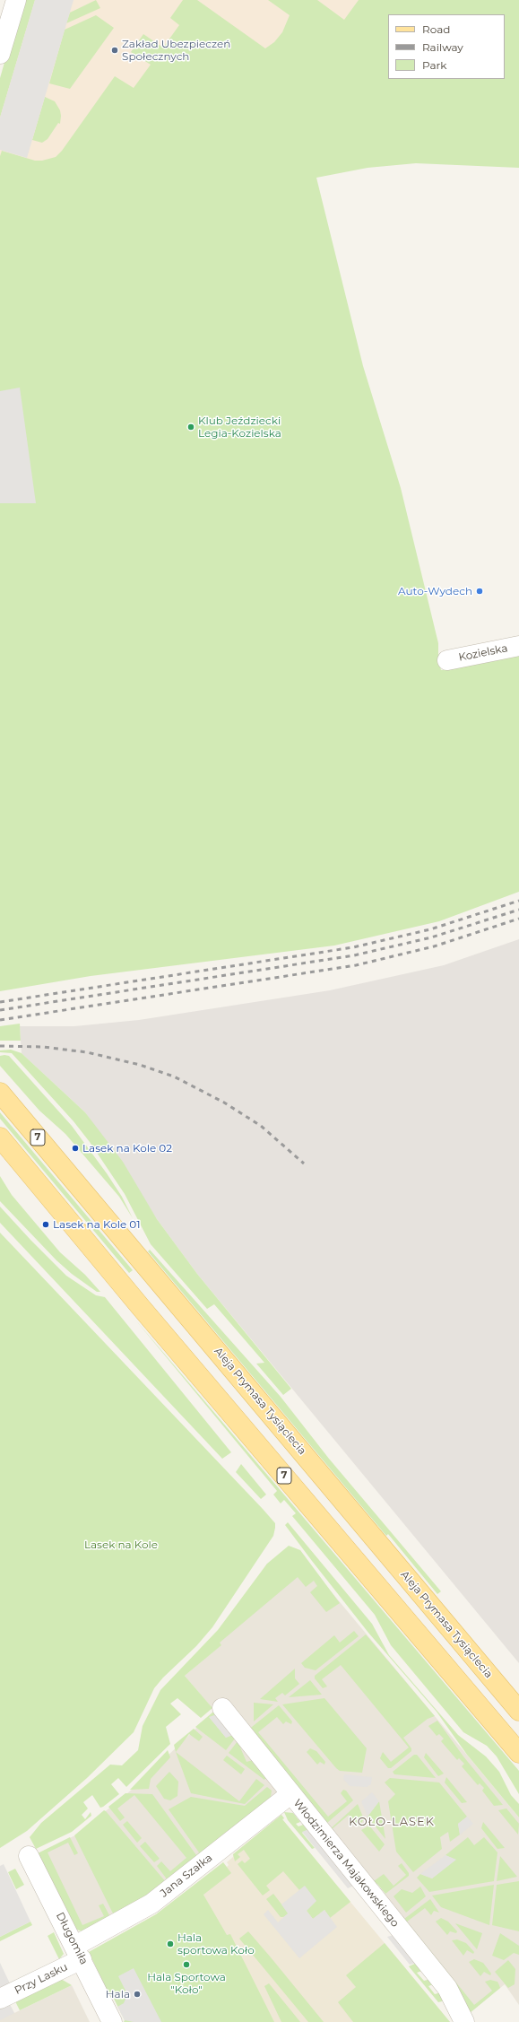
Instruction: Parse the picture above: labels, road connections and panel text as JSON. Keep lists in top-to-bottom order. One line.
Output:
{"streets":{"main road":["7","Aleja Prymasa Tysiąclecia"],"street":["Kozielska","Włodzimierza Majakowskiego","Jana Szałka","Długomiła","Przy Lasku"]},"crossings":[["Włodzimierza Majakowskiego","Jana Szałka"],["Jana Szałka","Długomiła"],["Jana Szałka","Przy Lasku"],["Długomiła","Przy Lasku"]],"districts":["KOŁO-LASEK"],"parks":["Lasek na Kole"],"places":["Zakład Ubezpieczeń Społecznych","Klub Jeździecki Legia-Kozielska","Auto-Wydech","Lasek na Kole 02","Lasek na Kole 01","Hala sportowa Koło","Hala Sportowa \"Koło\"","Hala"],"legend":["Road","Railway","Park"]}
